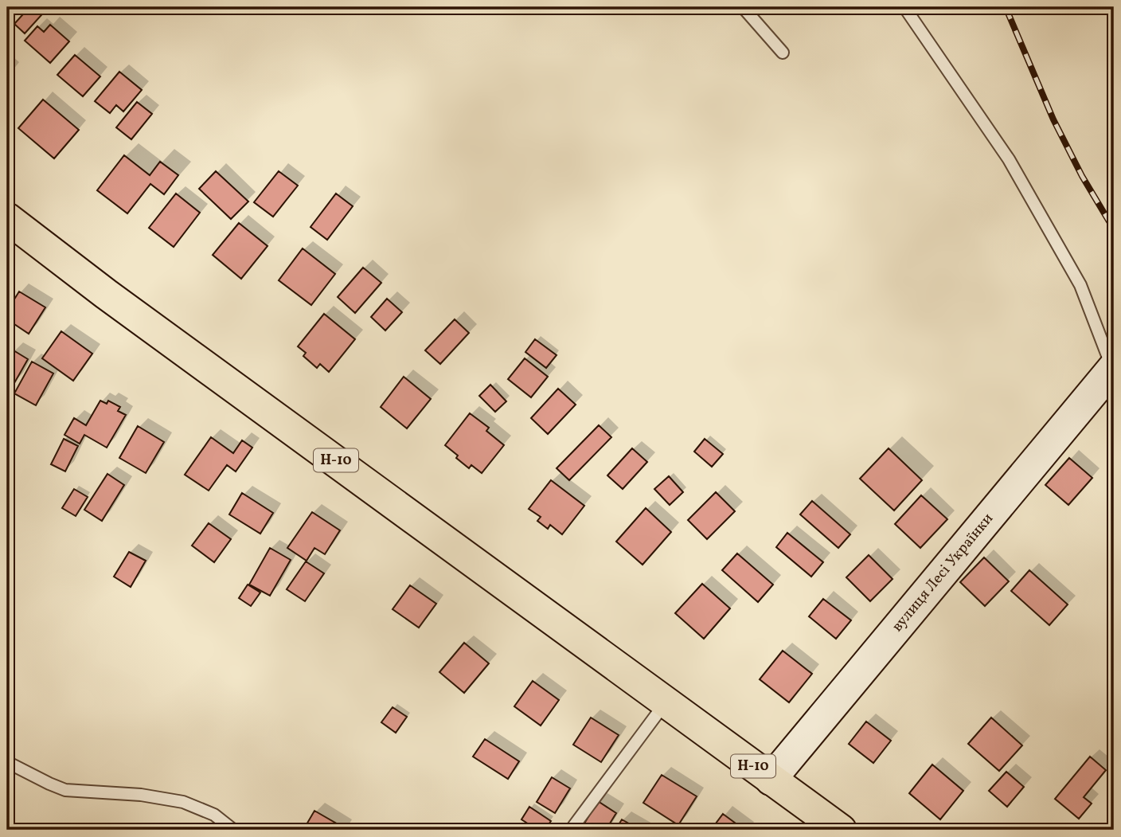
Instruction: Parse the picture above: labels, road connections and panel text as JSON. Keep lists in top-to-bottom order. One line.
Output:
{"streets":{"main road":["Н-10"],"street":["вулиця Лесі Українки"]},"crossings":[["Н-10","вулиця Лесі Українки"]]}
